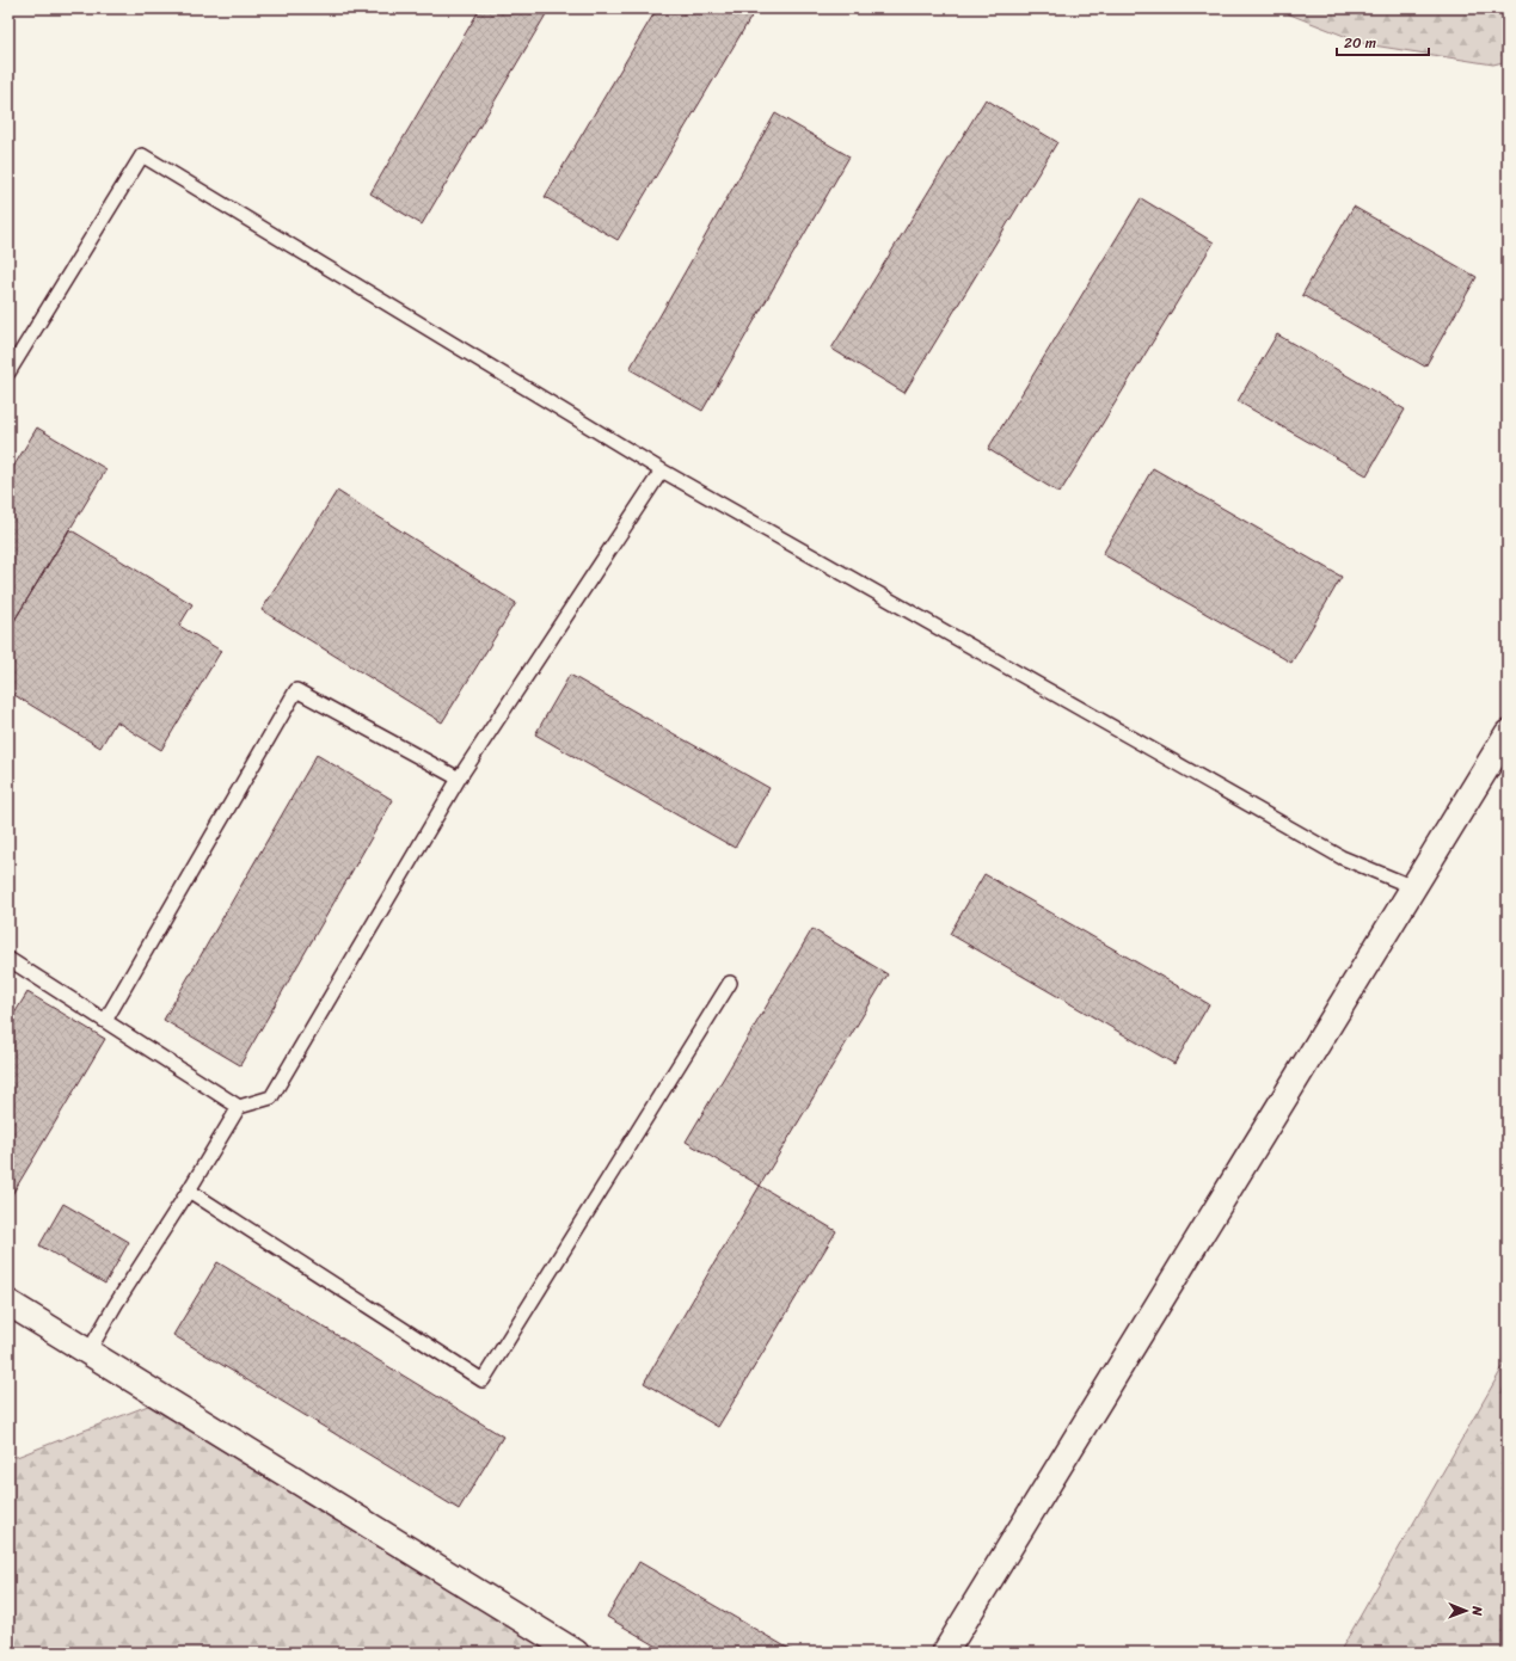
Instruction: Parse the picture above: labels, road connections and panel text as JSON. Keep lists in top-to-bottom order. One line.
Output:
{"scale_bar":"20 m","north":"right"}
